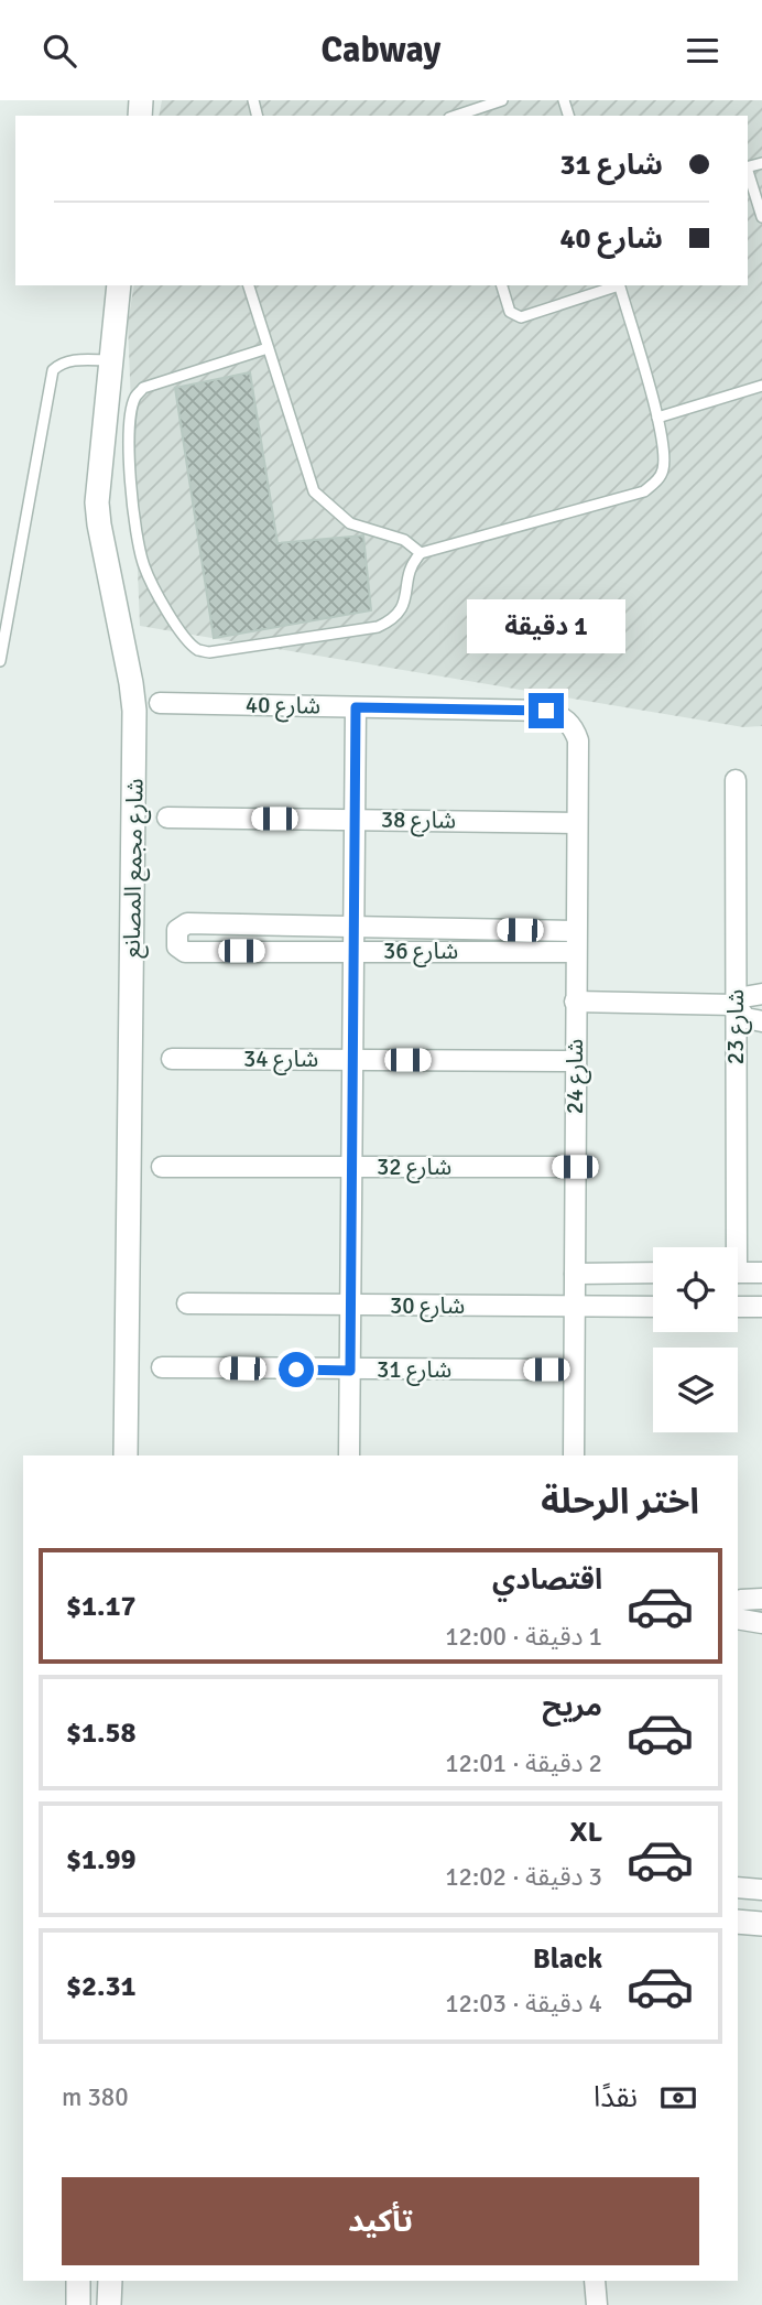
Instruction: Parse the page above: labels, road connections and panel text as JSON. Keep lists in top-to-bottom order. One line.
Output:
{"streets":{"street":["شارع 40","شارع 38","شارع مجمع المصانع","شارع 36","شارع 23","شارع 34","شارع 24","شارع 32","شارع 30","شارع 31"]},"crossings":[["شارع 40","شارع 24"],["شارع 38","شارع 24"],["شارع 36","شارع 24"],["شارع 34","شارع 24"],["شارع 24","شارع 32"],["شارع 24","شارع 30"],["شارع 24","شارع 31"]],"page":{"header":"Cabway","banner":["شارع 31","شارع 40"],"bubble":"1 دقيقة","heading":"اختر الرحلة","list":[{"name":"اقتصادي","note":"1 دقيقة · 12:00","value":"$1.17"},{"name":"مريح","note":"2 دقيقة · 12:01","value":"$1.58"},{"name":"XL","note":"3 دقيقة · 12:02","value":"$1.99"},{"name":"Black","note":"4 دقيقة · 12:03","value":"$2.31"}],"pay":["نقدًا","380 m"],"buttons":"تأكيد"}}
